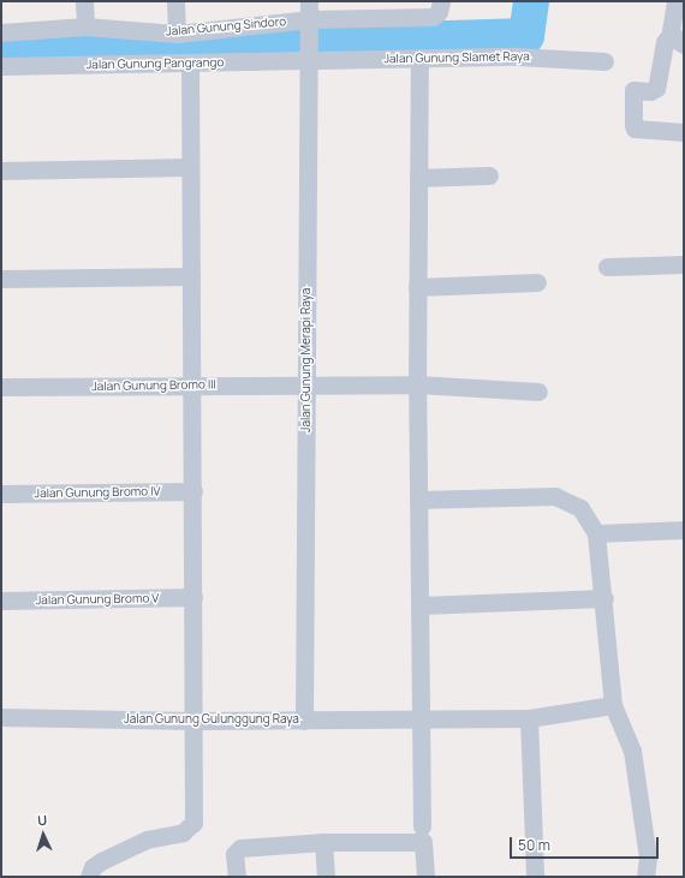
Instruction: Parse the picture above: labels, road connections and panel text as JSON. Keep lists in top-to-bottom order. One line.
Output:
{"streets":{"street":["Jalan Gunung Sindoro","Jalan Gunung Slamet Raya","Jalan Gunung Pangrango","Jalan Gunung Merapi Raya","Jalan Gunung Bromo III","Jalan Gunung Bromo IV","Jalan Gunung Bromo V","Jalan Gunung Gulunggung Raya"]},"crossings":[["Jalan Gunung Sindoro","Jalan Gunung Merapi Raya"],["Jalan Gunung Slamet Raya","Jalan Gunung Pangrango"],["Jalan Gunung Slamet Raya","Jalan Gunung Merapi Raya"],["Jalan Gunung Pangrango","Jalan Gunung Merapi Raya"],["Jalan Gunung Merapi Raya","Jalan Gunung Bromo III"],["Jalan Gunung Merapi Raya","Jalan Gunung Gulunggung Raya"]],"scale_bar":"50 m","north":"top"}
